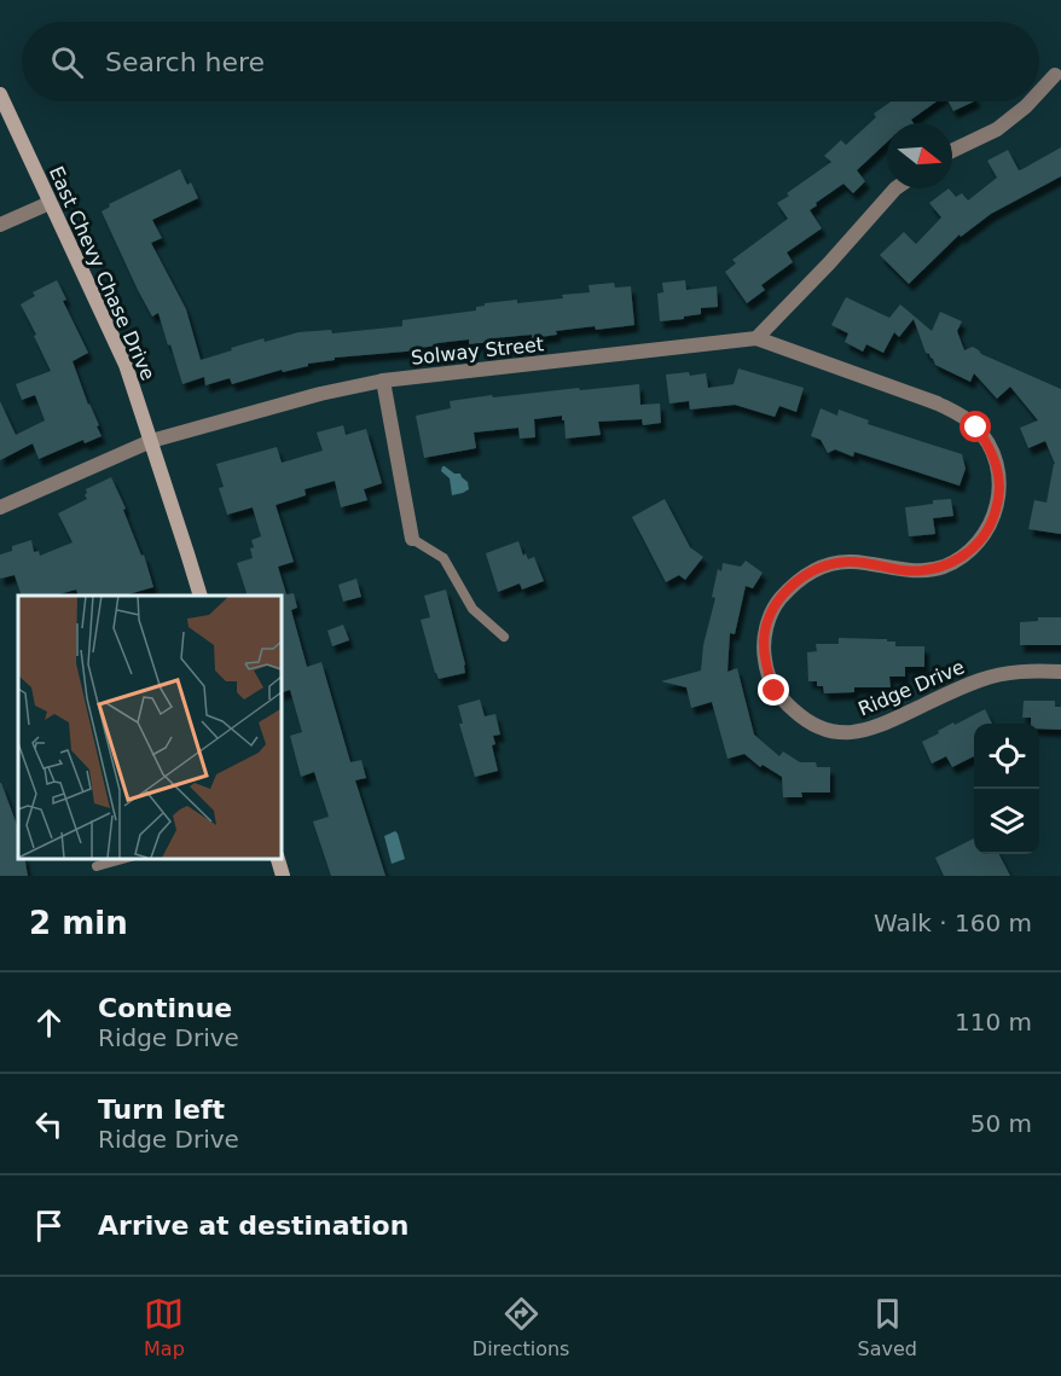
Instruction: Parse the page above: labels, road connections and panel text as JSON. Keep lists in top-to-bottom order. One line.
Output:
{"streets":{"main road":["East Chevy Chase Drive"],"street":["Solway Street","Ridge Drive"]},"crossings":[["East Chevy Chase Drive","Solway Street"],["Solway Street","Ridge Drive"]],"north":"right","page":{"search":"Search here","heading":["2 min","Walk · 160 m"],"list":[["Continue","Ridge Drive","110 m"],["Turn left","Ridge Drive","50 m"],"Arrive at destination"],"nav":["Map","Directions","Saved"]}}
